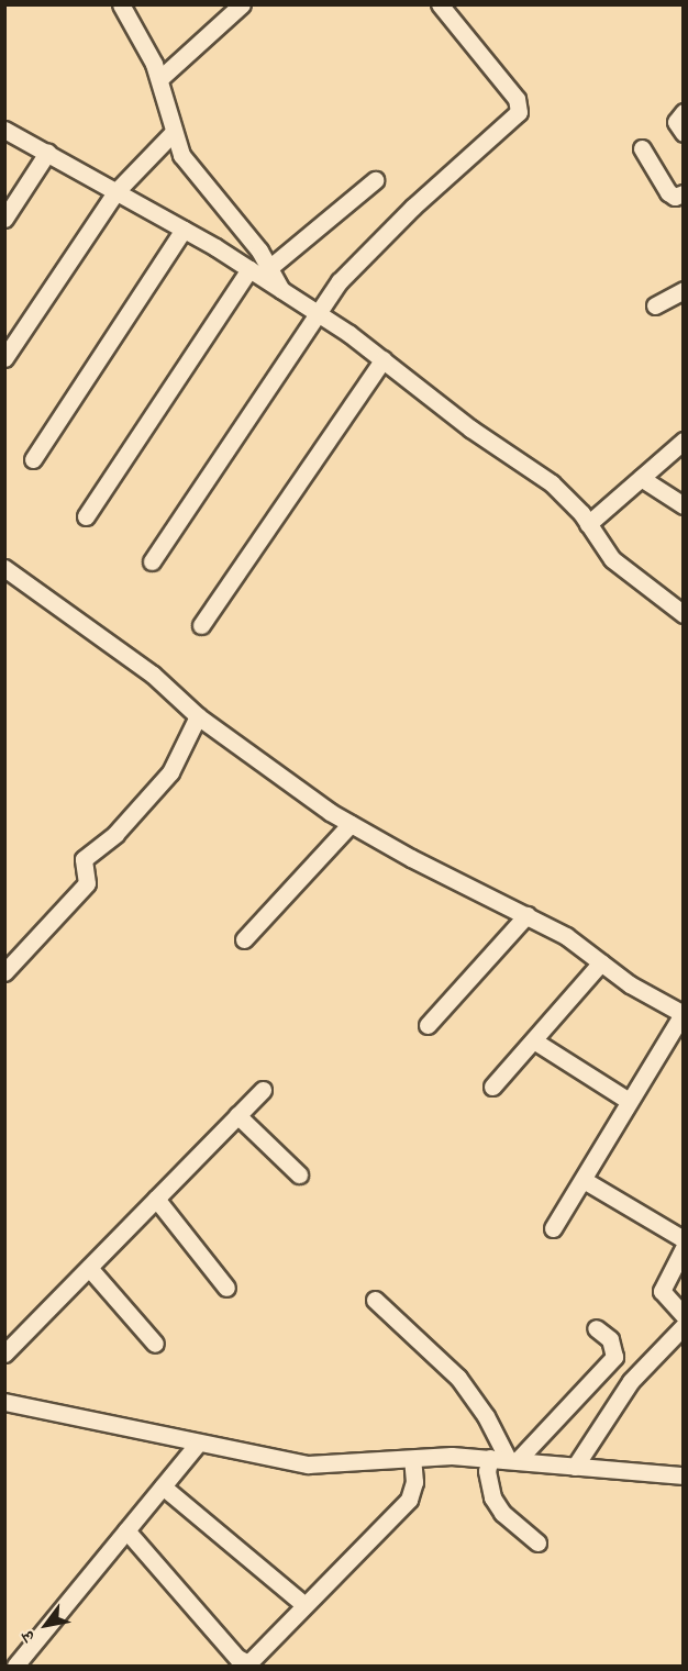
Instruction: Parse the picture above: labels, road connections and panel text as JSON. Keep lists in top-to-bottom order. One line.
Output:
{"north":"bottom left"}
